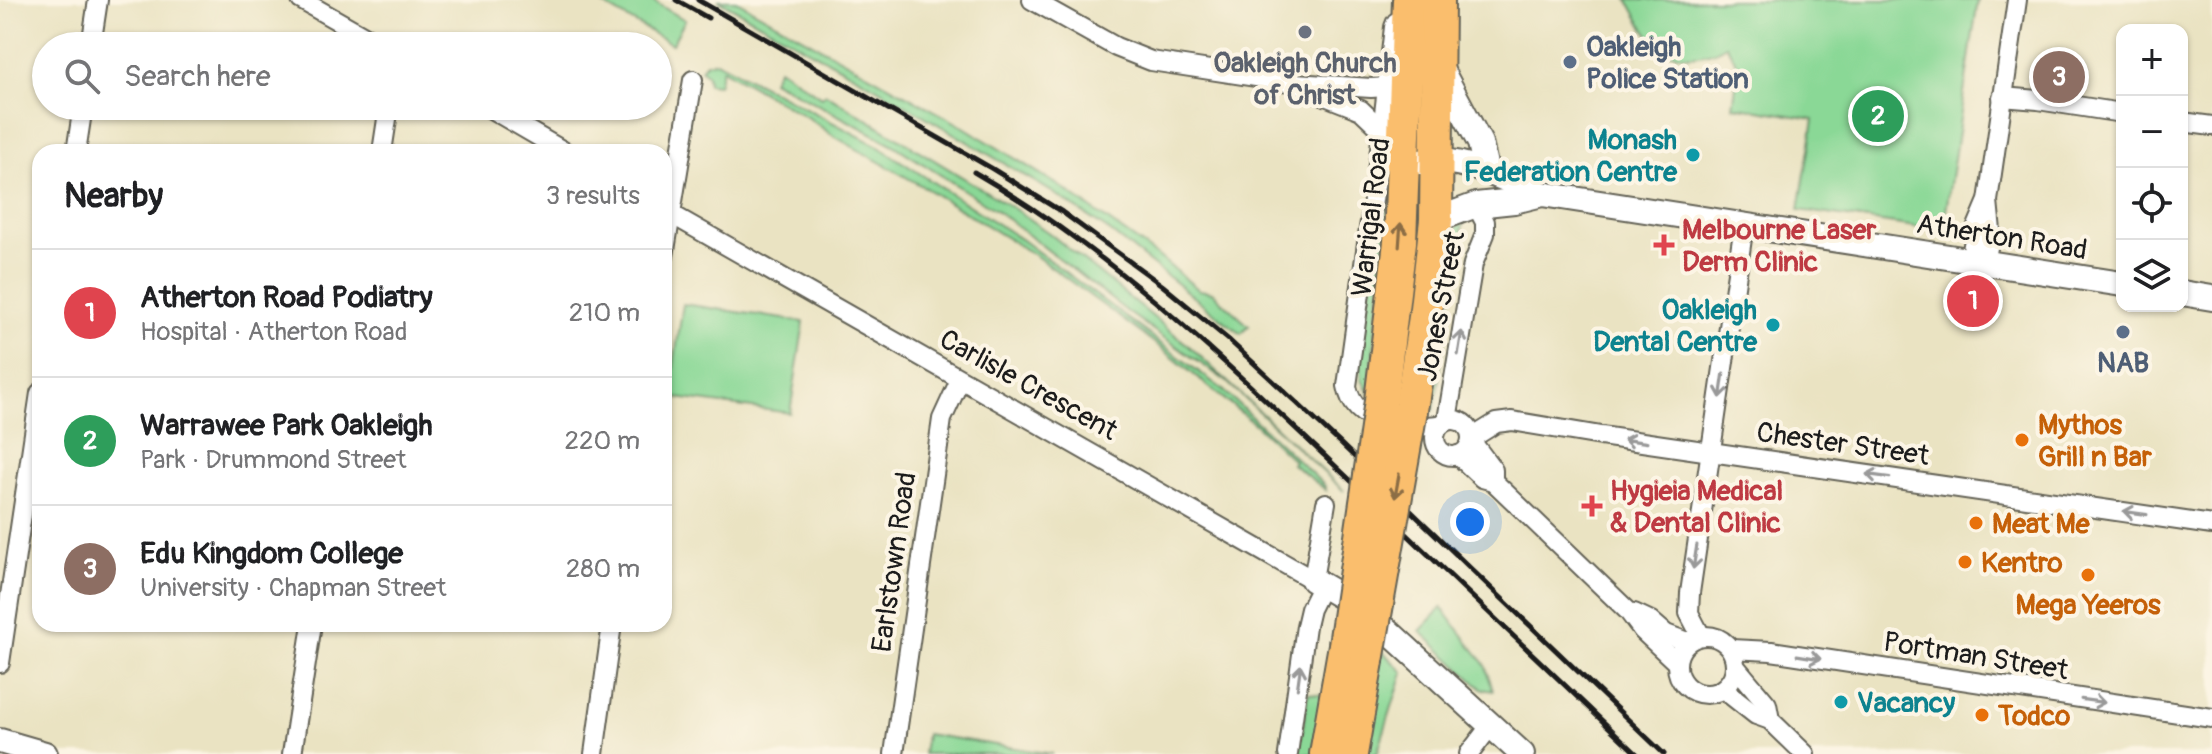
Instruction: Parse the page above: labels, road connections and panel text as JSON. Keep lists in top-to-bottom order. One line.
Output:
{"streets":{"highway":["Warrigal Road"],"street":["Atherton Road","Jones Street","Carlisle Crescent","Chester Street","Earlstown Road","Portman Street"]},"crossings":[["Warrigal Road","Atherton Road"],["Warrigal Road","Jones Street"],["Warrigal Road","Chester Street"],["Atherton Road","Jones Street"],["Carlisle Crescent","Earlstown Road"]],"one_way":["Jones Street","Chester Street","Portman Street"],"places":{"other":["Oakleigh Church of Christ","Oakleigh Police Station","Monash Federation Centre","Oakleigh Dental Centre","NAB","Mythos Grill n Bar","Meat Me","Kentro","Mega Yeeros","Vacancy","Todco"],"health":["Melbourne Laser Derm Clinic","Hygieia Medical & Dental Clinic"]},"page":{"map_buttons":["+","−"],"search":"Search here","pins":["3","2","1"],"heading":["Nearby","3 results"],"list":[{"mark":"1","name":"Atherton Road Podiatry","note":"Hospital · Atherton Road","value":"210 m"},{"mark":"2","name":"Warrawee Park Oakleigh","note":"Park · Drummond Street","value":"220 m"},{"mark":"3","name":"Edu Kingdom College","note":"University · Chapman Street","value":"280 m"}]}}
